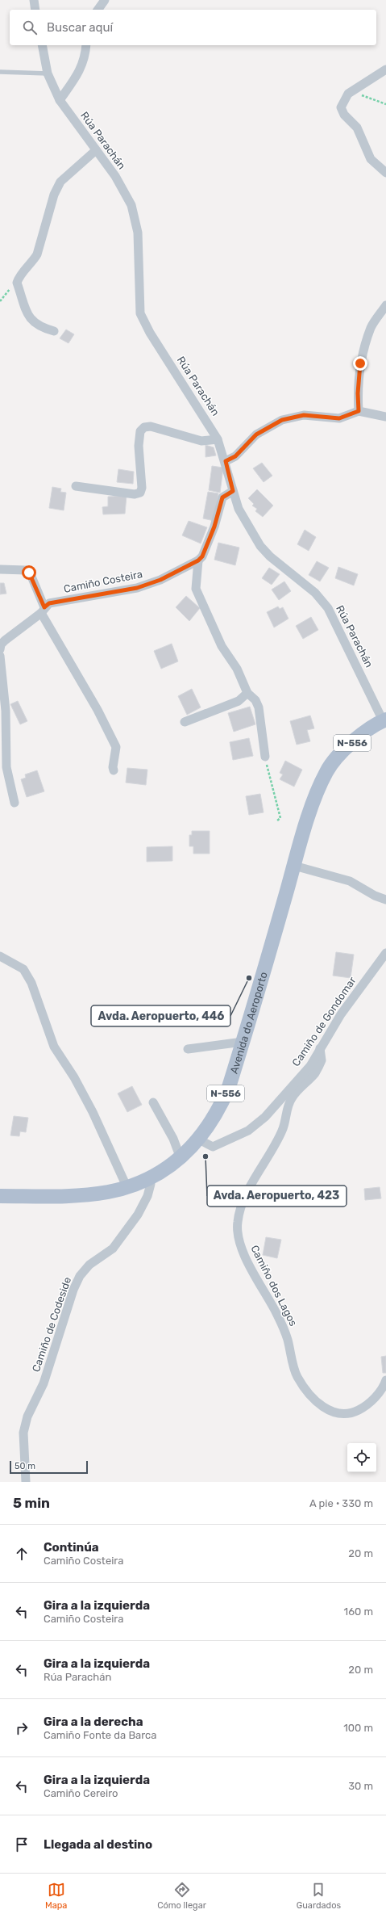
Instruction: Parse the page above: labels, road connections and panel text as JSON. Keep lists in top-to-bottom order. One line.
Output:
{"streets":{"main road":["N-556","Avenida do Aeroporto"],"street":["Rúa Parachán","Camiño Costeira","Camiño de Gondomar","Camiño dos Lagos","Camiño de Codeside"]},"crossings":[["Rúa Parachán","Avenida do Aeroporto"],["Camiño de Gondomar","Avenida do Aeroporto"],["Camiño de Gondomar","Camiño dos Lagos"],["Avenida do Aeroporto","Camiño de Codeside"]],"places":["Avda. Aeropuerto, 446","Avda. Aeropuerto, 423"],"scale_bar":"50 m","page":{"search":"Buscar aquí","scale":"50 m","heading":["5 min","A pie · 330 m"],"list":[["Continúa","Camiño Costeira","20 m"],["Gira a la izquierda","Camiño Costeira","160 m"],["Gira a la izquierda","Rúa Parachán","20 m"],["Gira a la derecha","Camiño Fonte da Barca","100 m"],["Gira a la izquierda","Camiño Cereiro","30 m"],"Llegada al destino"],"nav":["Mapa","Cómo llegar","Guardados"]}}
